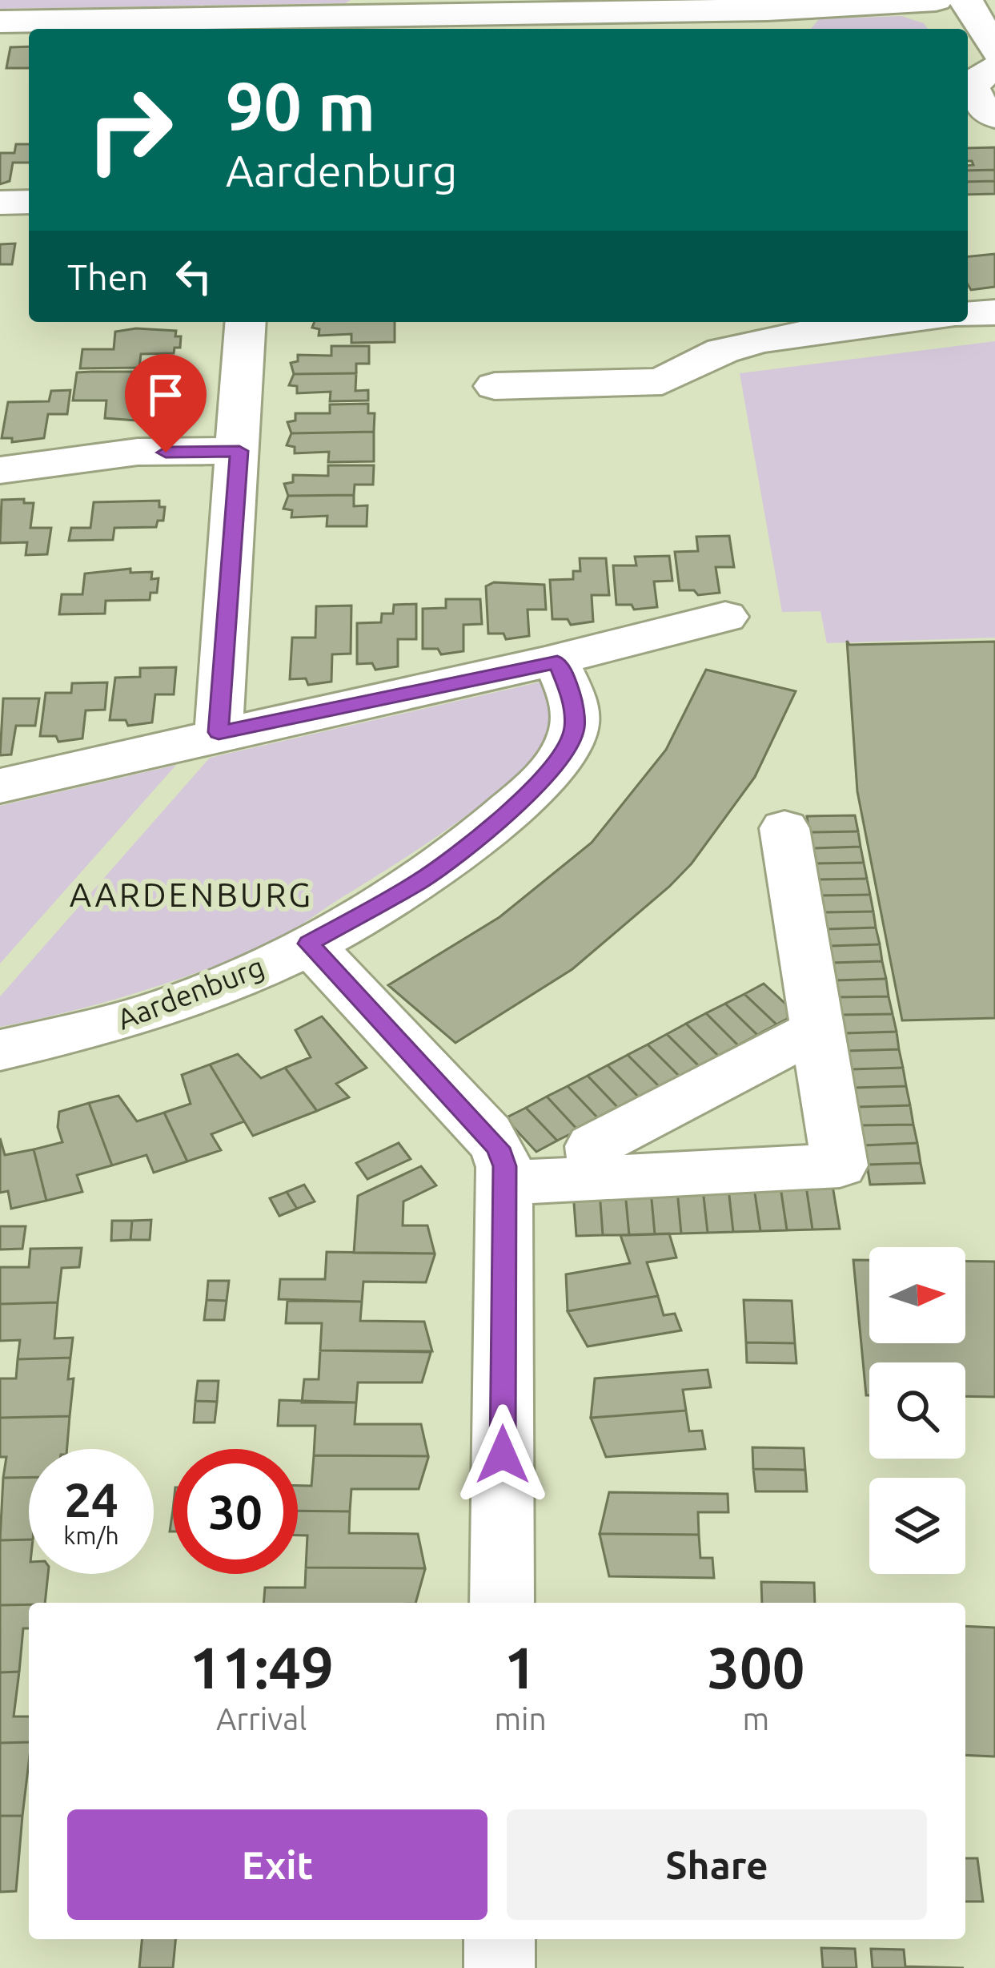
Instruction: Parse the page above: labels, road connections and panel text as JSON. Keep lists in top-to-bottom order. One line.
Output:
{"streets":{"street":["Aardenburg"]},"districts":["AARDENBURG"],"north":"right","page":{"turn":["90 m","Aardenburg"],"then":"Then","speed":"24 km/h","limit":"30","eta":["11:49","Arrival","1","min","300","m"],"buttons":["Exit","Share"]}}
